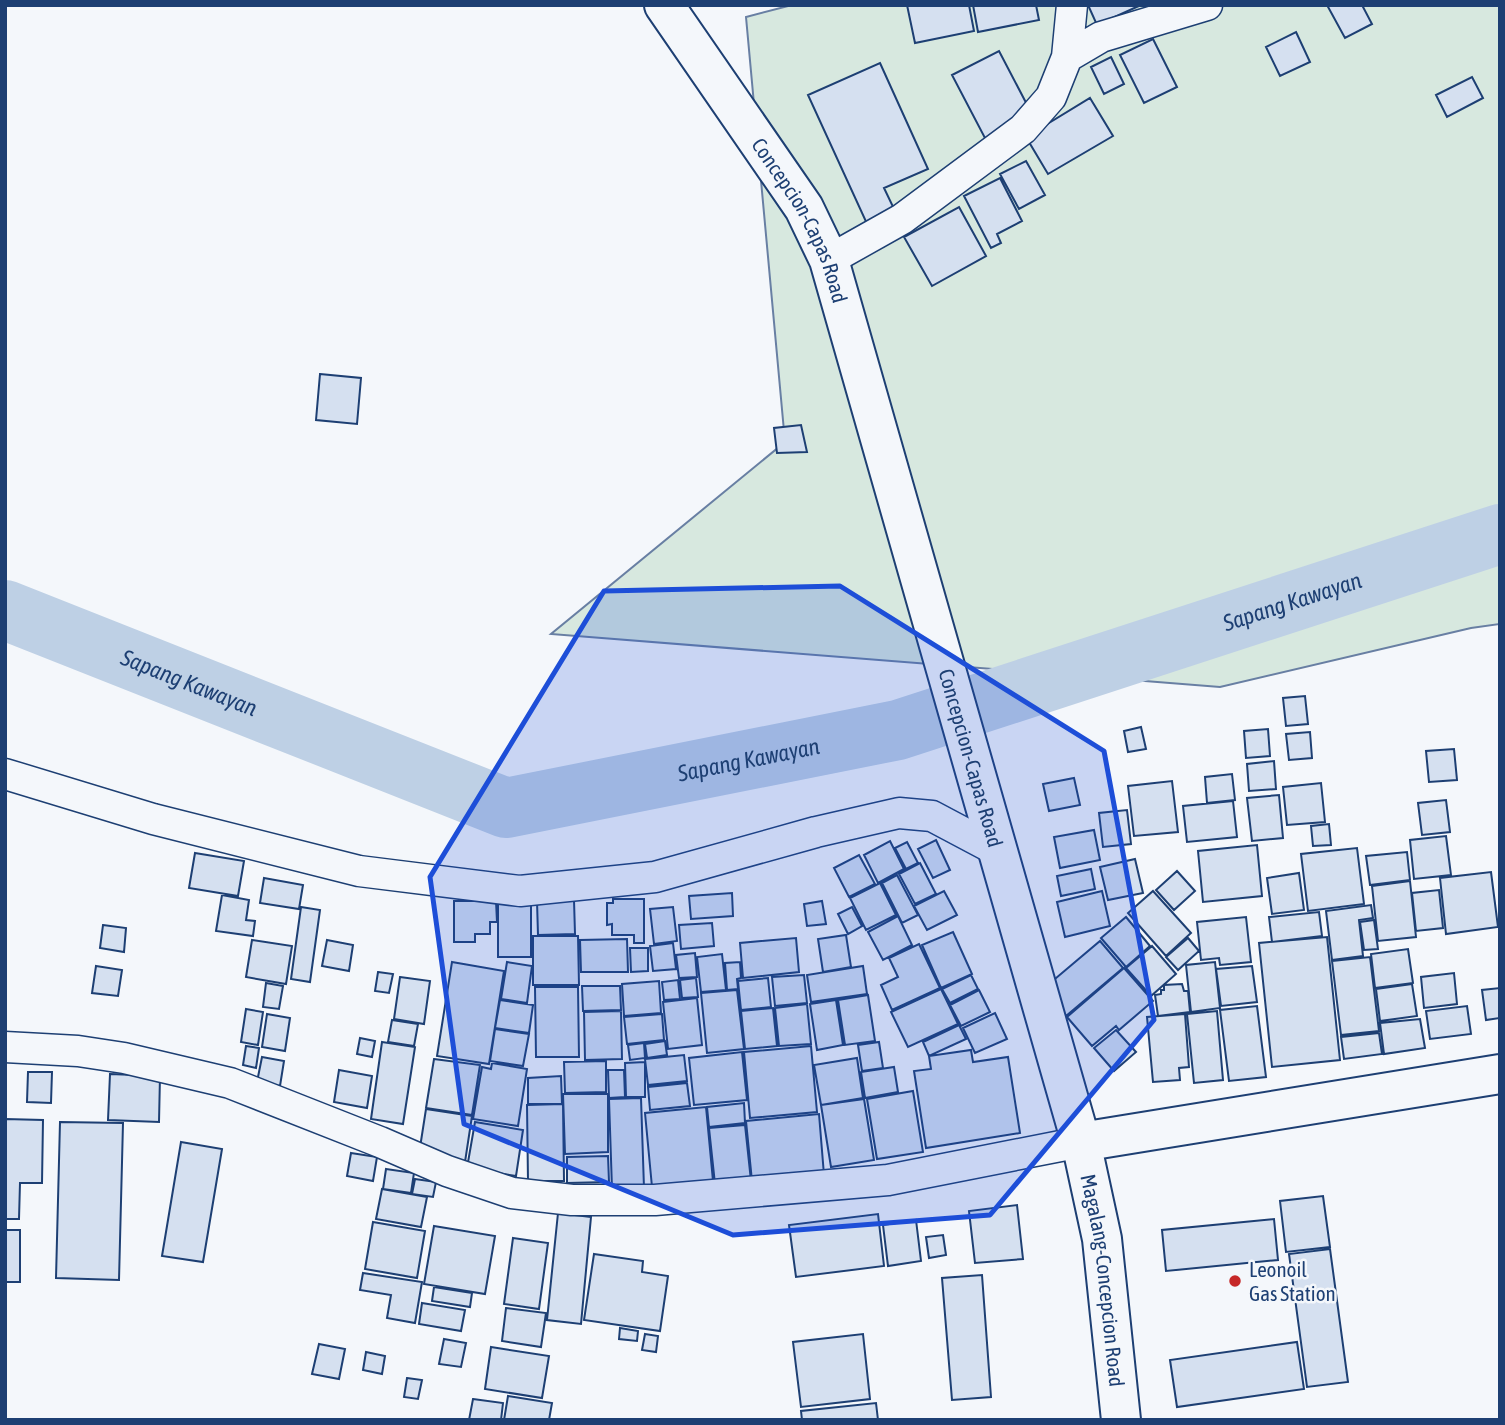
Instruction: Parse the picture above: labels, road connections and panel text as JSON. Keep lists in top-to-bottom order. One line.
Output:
{"streets":{"main road":["Concepcion-Capas Road","Magalang-Concepcion Road"]},"crossings":[["Concepcion-Capas Road","Magalang-Concepcion Road"]],"water":["Sapang Kawayan"],"places":["Leonoil Gas Station"]}
